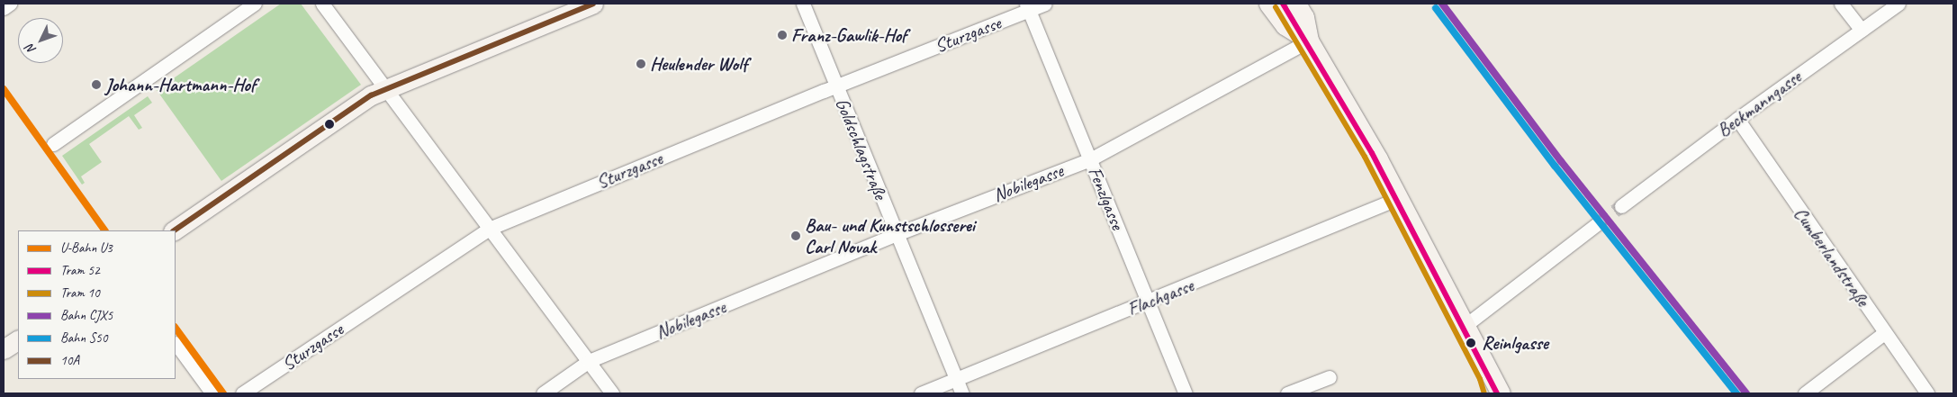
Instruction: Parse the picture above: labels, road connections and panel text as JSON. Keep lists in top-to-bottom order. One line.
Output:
{"streets":{"street":["Sturzgasse","Beckmanngasse","Goldschlagstraße","Nobilegasse","Fenzlgasse","Cumberlandstraße","Flachgasse"]},"crossings":[["Sturzgasse","Goldschlagstraße"],["Sturzgasse","Fenzlgasse"],["Beckmanngasse","Cumberlandstraße"],["Goldschlagstraße","Nobilegasse"],["Goldschlagstraße","Flachgasse"],["Nobilegasse","Fenzlgasse"],["Fenzlgasse","Flachgasse"]],"places":["Franz-Gawlik-Hof","Heulender Wolf","Johann-Hartmann-Hof","Bau- und Kunstschlosserei Carl Novak","Reinlgasse"],"lines":["tram line 52","rail line CJX5","transit line 10A","tram line 10","rail line S50","metro line U3"],"legend":["U-Bahn U3","Tram 52","Tram 10","Bahn CJX5","Bahn S50","10A"],"north":"bottom left"}
